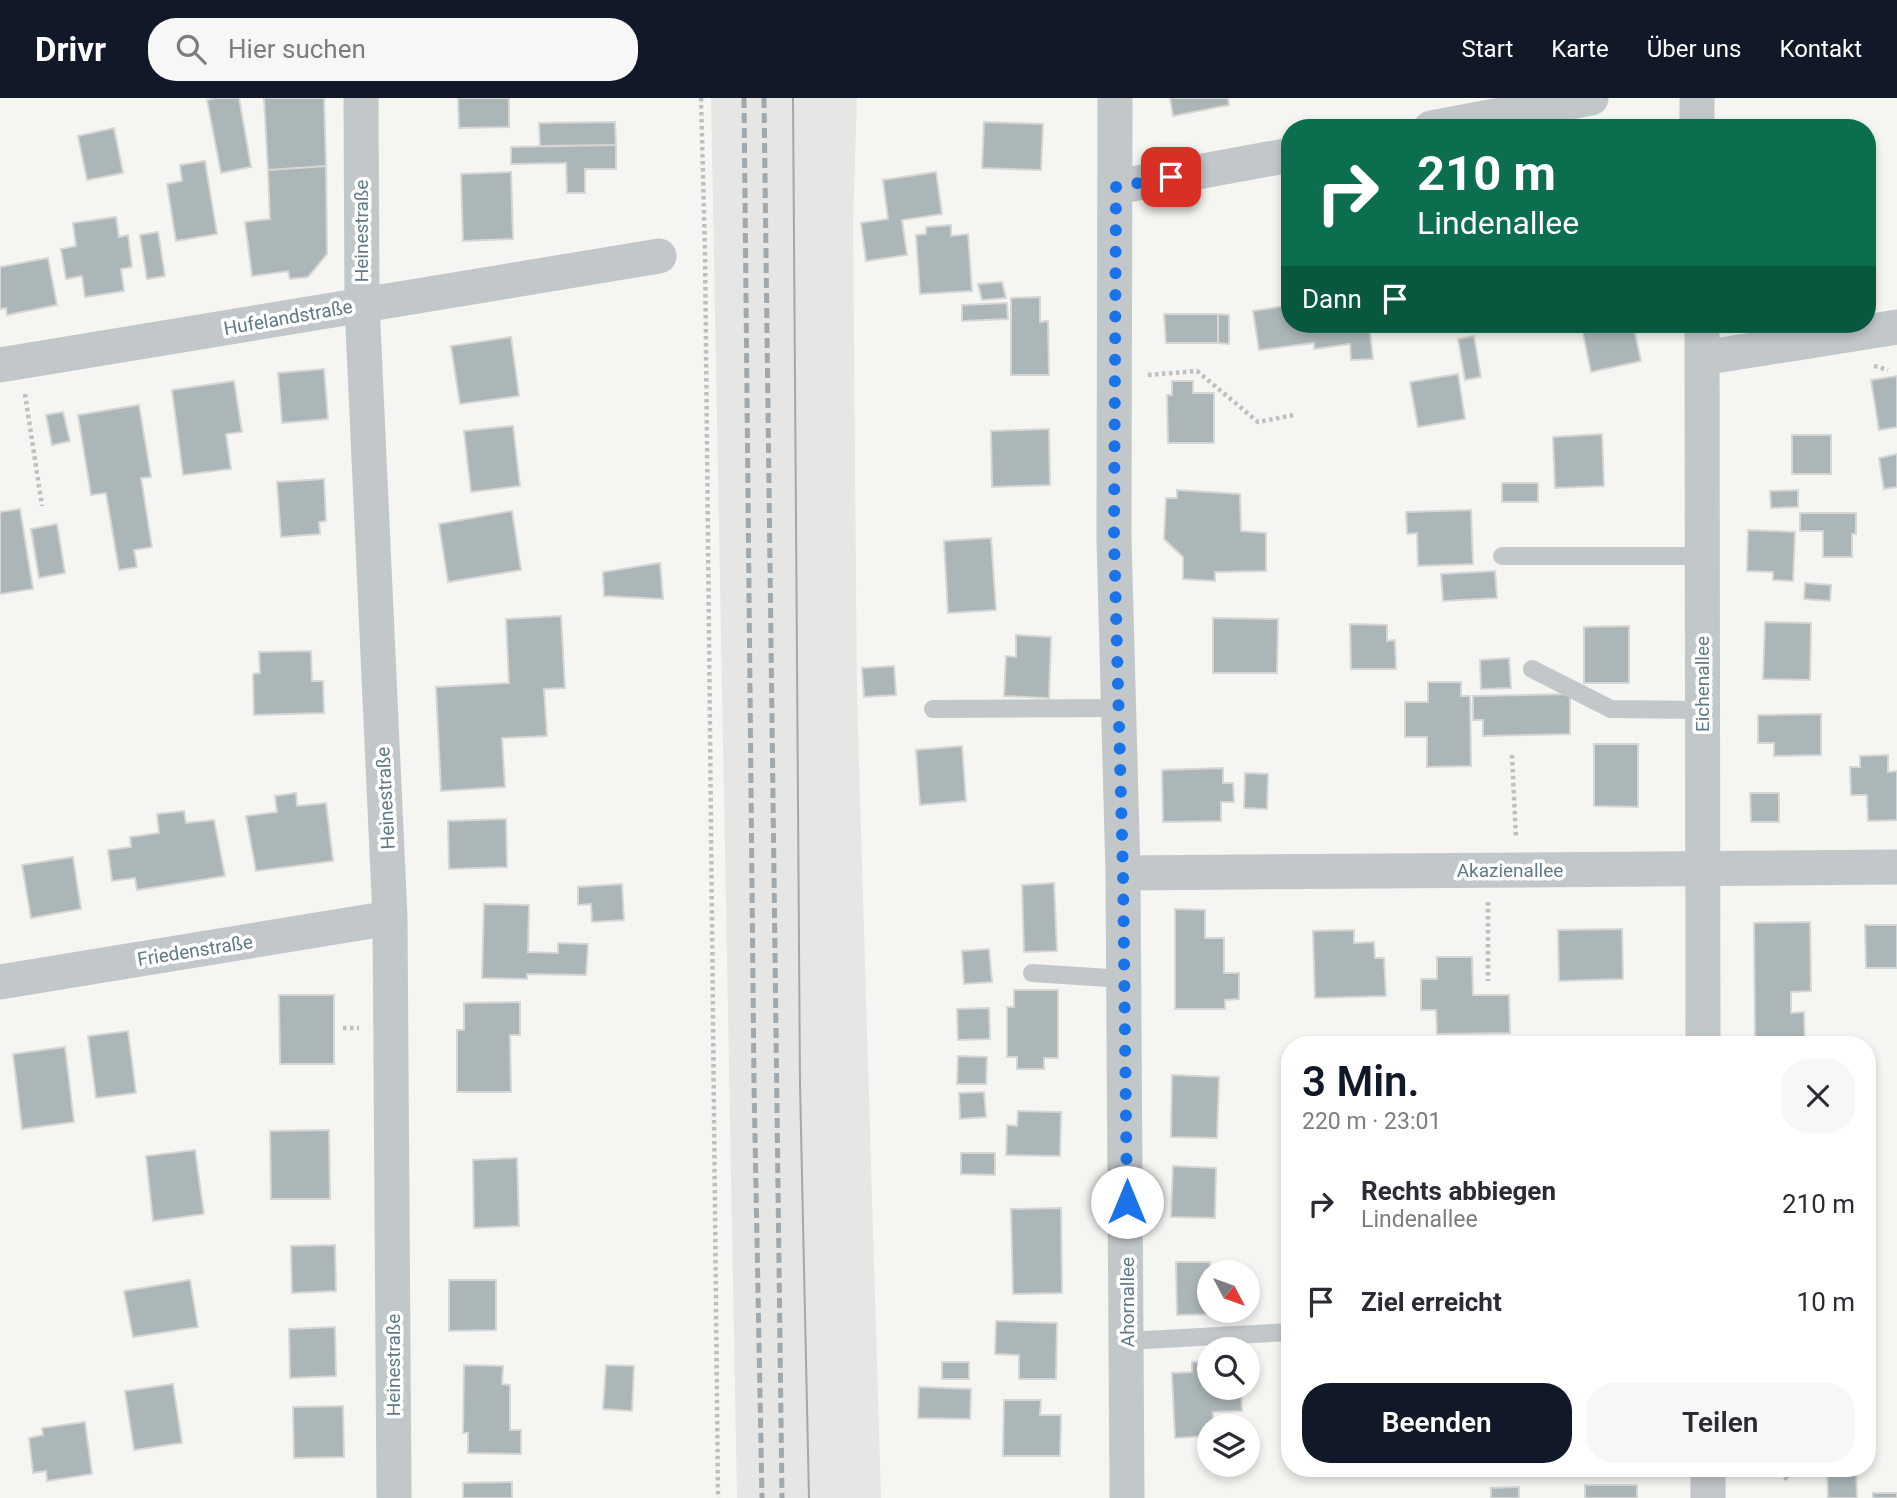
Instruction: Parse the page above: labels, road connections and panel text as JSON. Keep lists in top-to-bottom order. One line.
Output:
{"streets":{"street":["Heinestraße","Hufelandstraße","Eichenallee","Akazienallee","Friedenstraße","Ahornallee"]},"crossings":[["Heinestraße","Hufelandstraße"],["Heinestraße","Friedenstraße"],["Eichenallee","Akazienallee"],["Akazienallee","Ahornallee"]],"north":"bottom right","page":{"header":"Drivr","search":"Hier suchen","nav":["Start","Karte","Über uns","Kontakt"],"turn":["210 m","Lindenallee"],"then":"Dann","heading":["3 Min.","220 m · 23:01"],"list":[{"name":"Rechts abbiegen","note":"Lindenallee","value":"210 m"},{"name":"Ziel erreicht","value":"10 m"}],"buttons":["Beenden","Teilen"]}}
